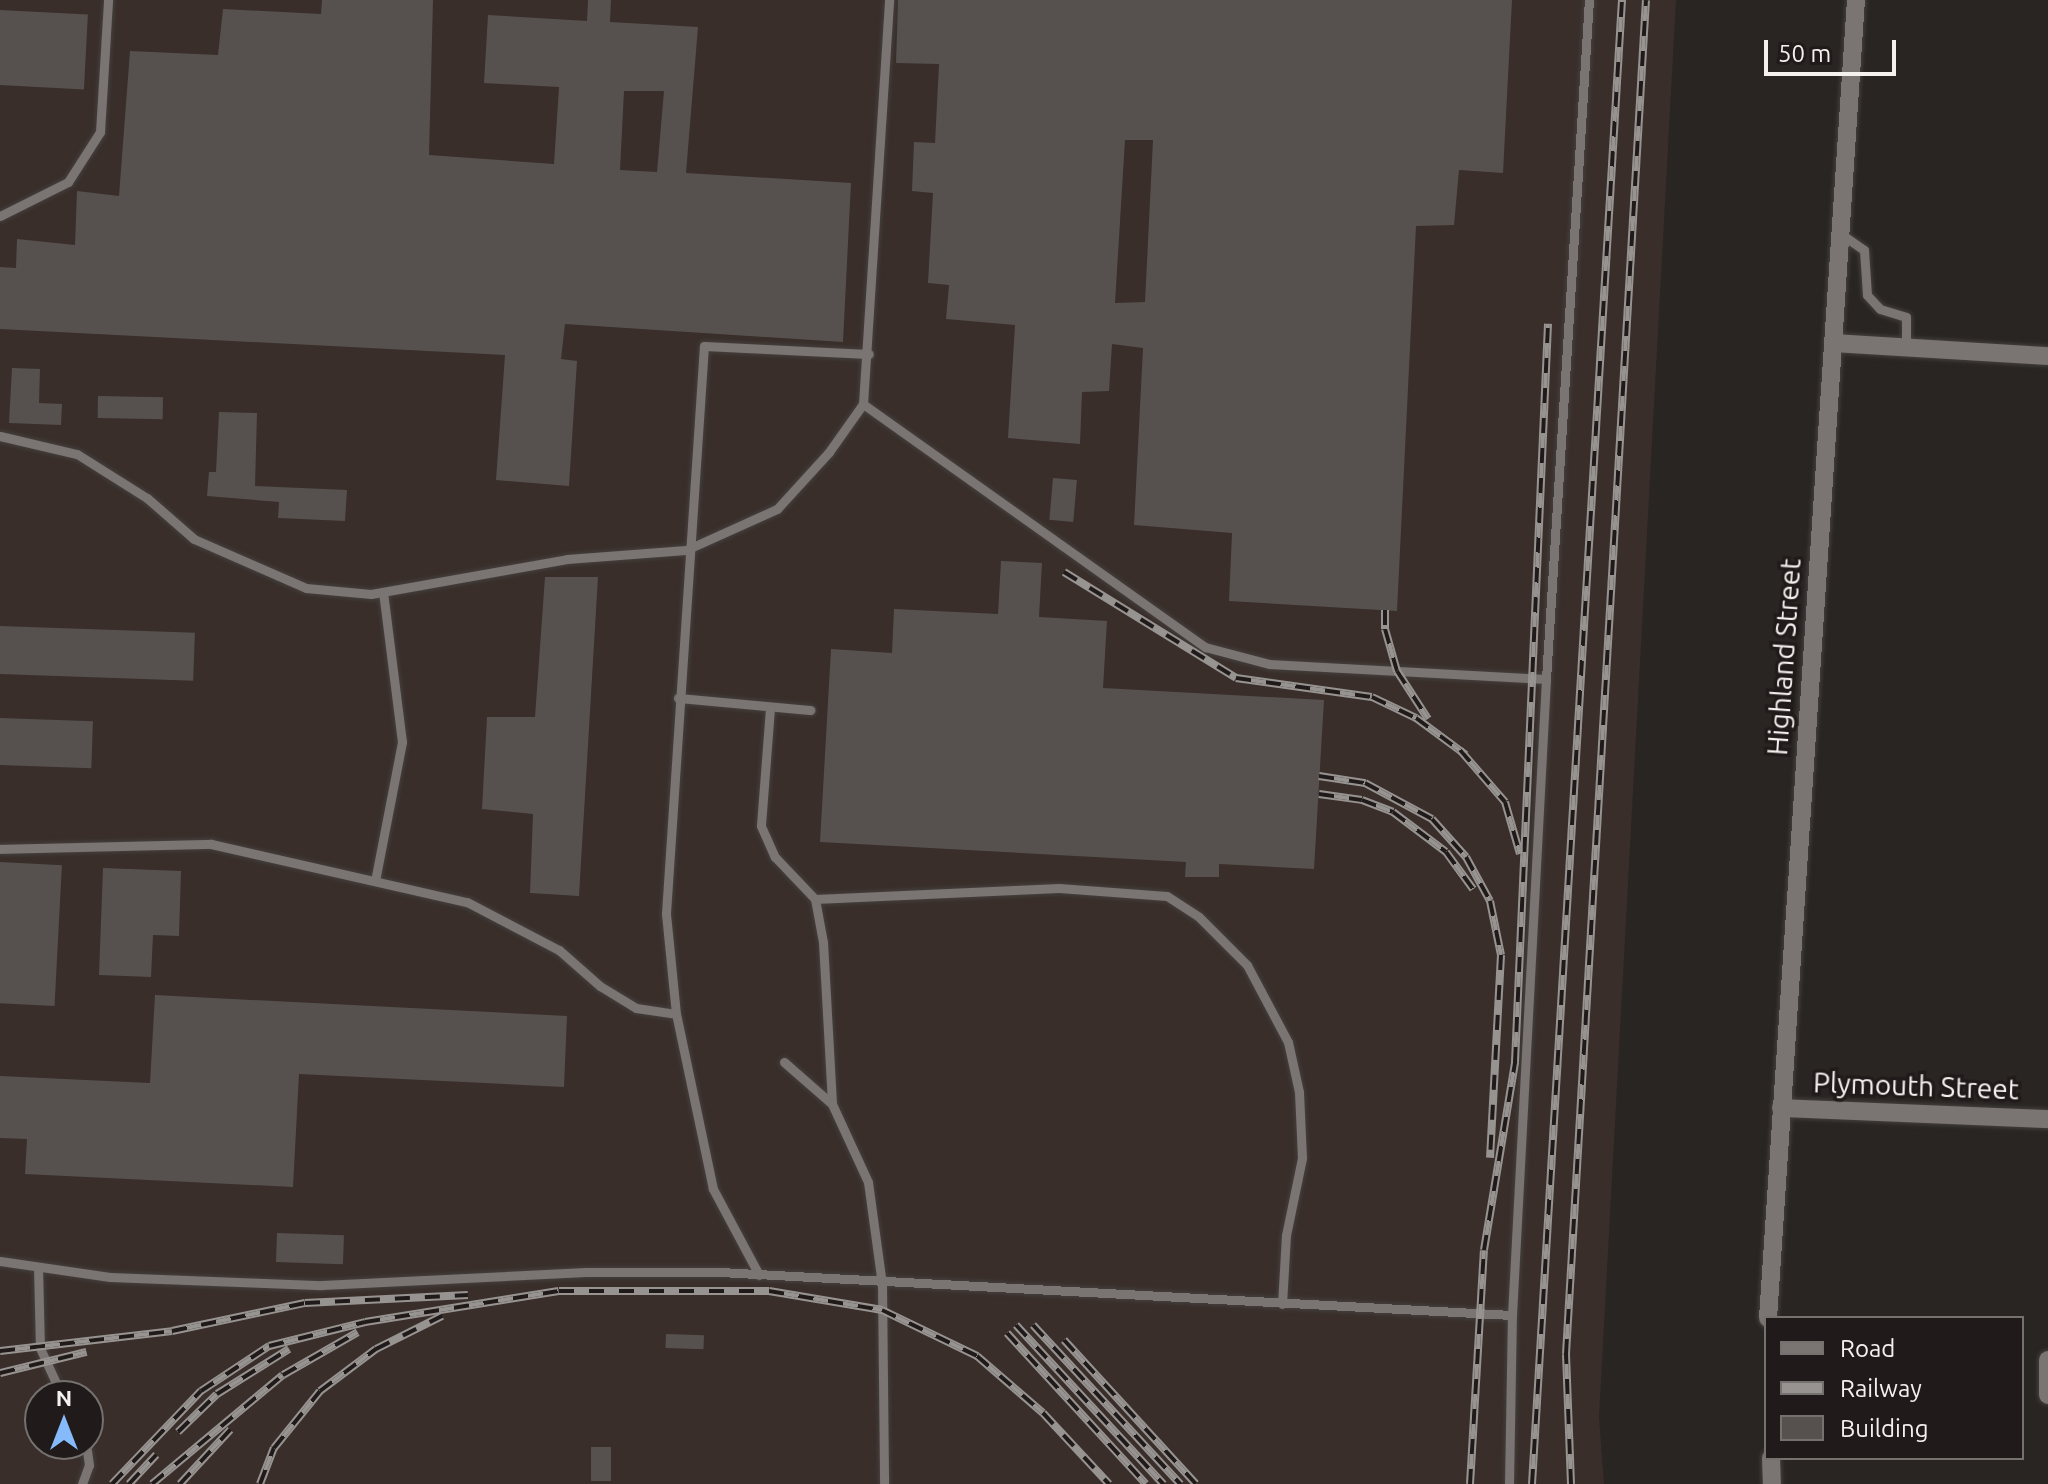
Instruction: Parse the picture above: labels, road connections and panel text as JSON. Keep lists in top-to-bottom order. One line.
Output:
{"streets":{"street":["Highland Street","Plymouth Street"]},"crossings":[["Highland Street","Plymouth Street"]],"legend":["Road","Railway","Building"],"scale_bar":"50 m","north":"top"}
